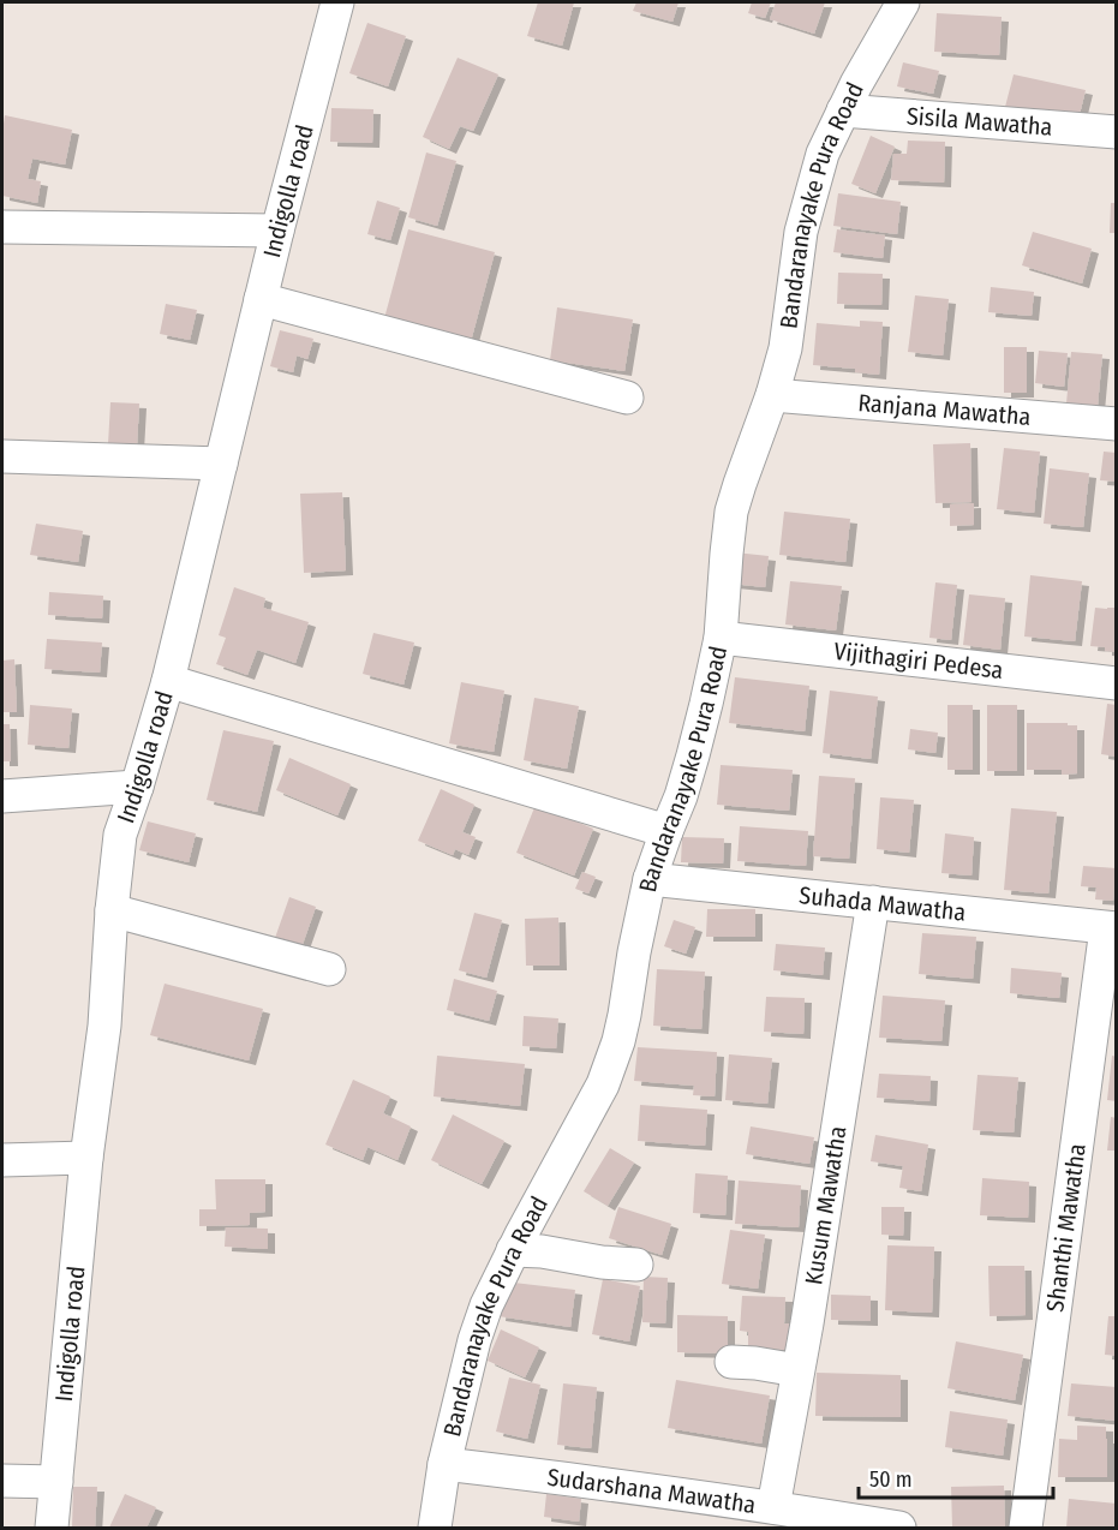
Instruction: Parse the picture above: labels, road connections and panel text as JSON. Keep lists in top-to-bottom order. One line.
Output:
{"streets":{"street":["Sisila Mawatha","Indigolla road","Bandaranayake Pura Road","Ranjana Mawatha","Vijithagiri Pedesa","Suhada Mawatha","Kusum Mawatha","Shanthi Mawatha","Sudarshana Mawatha"]},"crossings":[["Sisila Mawatha","Bandaranayake Pura Road"],["Bandaranayake Pura Road","Ranjana Mawatha"],["Bandaranayake Pura Road","Vijithagiri Pedesa"],["Bandaranayake Pura Road","Suhada Mawatha"],["Bandaranayake Pura Road","Sudarshana Mawatha"],["Suhada Mawatha","Kusum Mawatha"],["Suhada Mawatha","Shanthi Mawatha"],["Kusum Mawatha","Sudarshana Mawatha"]],"scale_bar":"50 m"}
